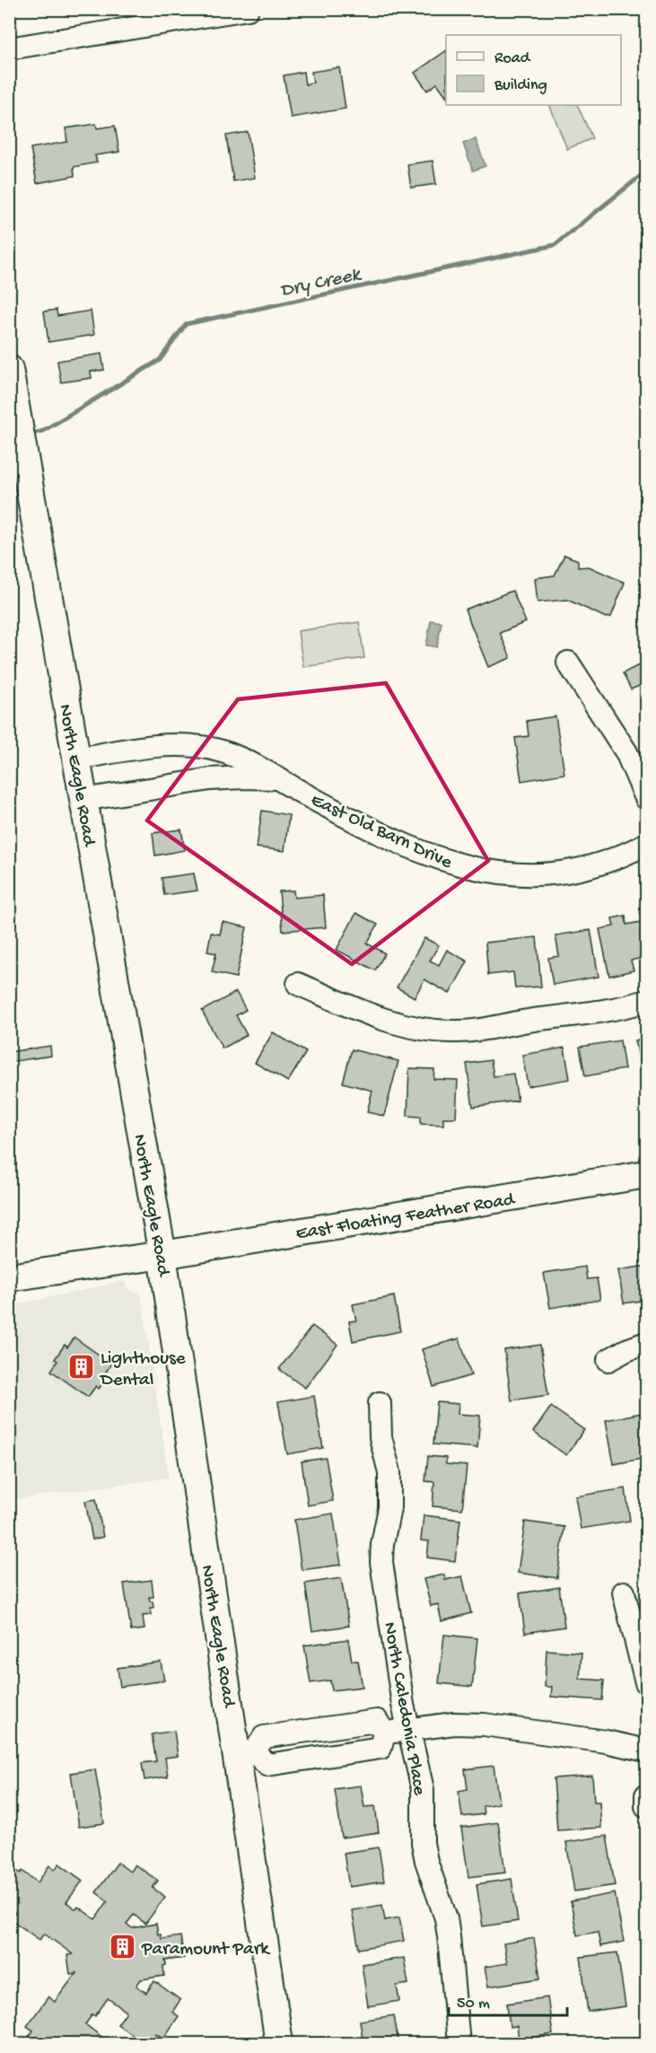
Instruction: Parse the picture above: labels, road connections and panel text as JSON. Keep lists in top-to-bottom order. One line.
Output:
{"streets":{"main road":["North Eagle Road","East Floating Feather Road"],"street":["East Old Barn Drive","North Caledonia Place"]},"crossings":[["North Eagle Road","East Old Barn Drive"],["North Eagle Road","East Floating Feather Road"]],"water":["Dry Creek"],"places":{"building":["Lighthouse Dental","Paramount Park"]},"legend":["Road","Building"],"scale_bar":"50 m"}
